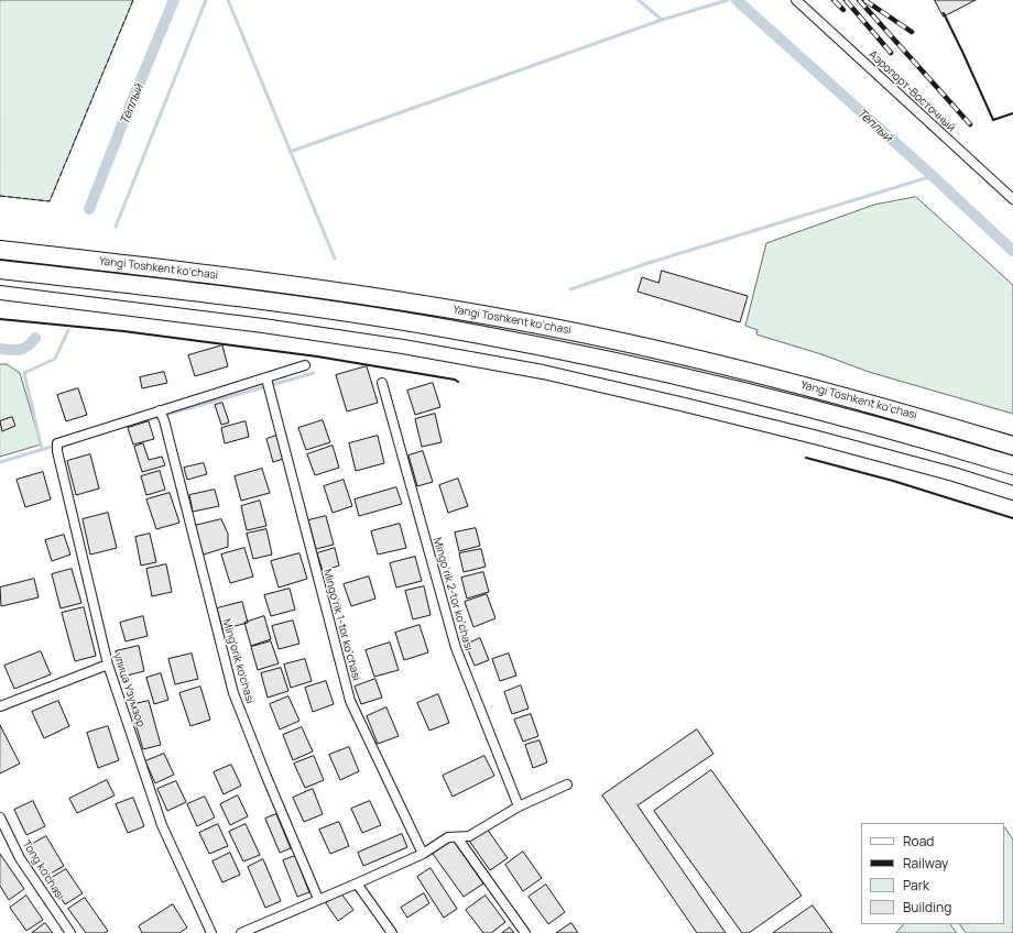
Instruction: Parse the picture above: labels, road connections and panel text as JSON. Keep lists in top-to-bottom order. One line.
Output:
{"streets":{"highway":["Yangi Toshkent ko‘chasi"],"street":["Аэропорт-Восточный","Mingo‘rik 2-tor ko‘chasi","Mingo‘rik 1-tor ko‘chasi","Ming'orik ko'chasi","улица Узумзор","Tong ko'chasi"]},"crossings":[["Ming'orik ko'chasi","улица Узумзор"]],"water":["Тёплый"],"legend":["Road","Railway","Park","Building"]}
